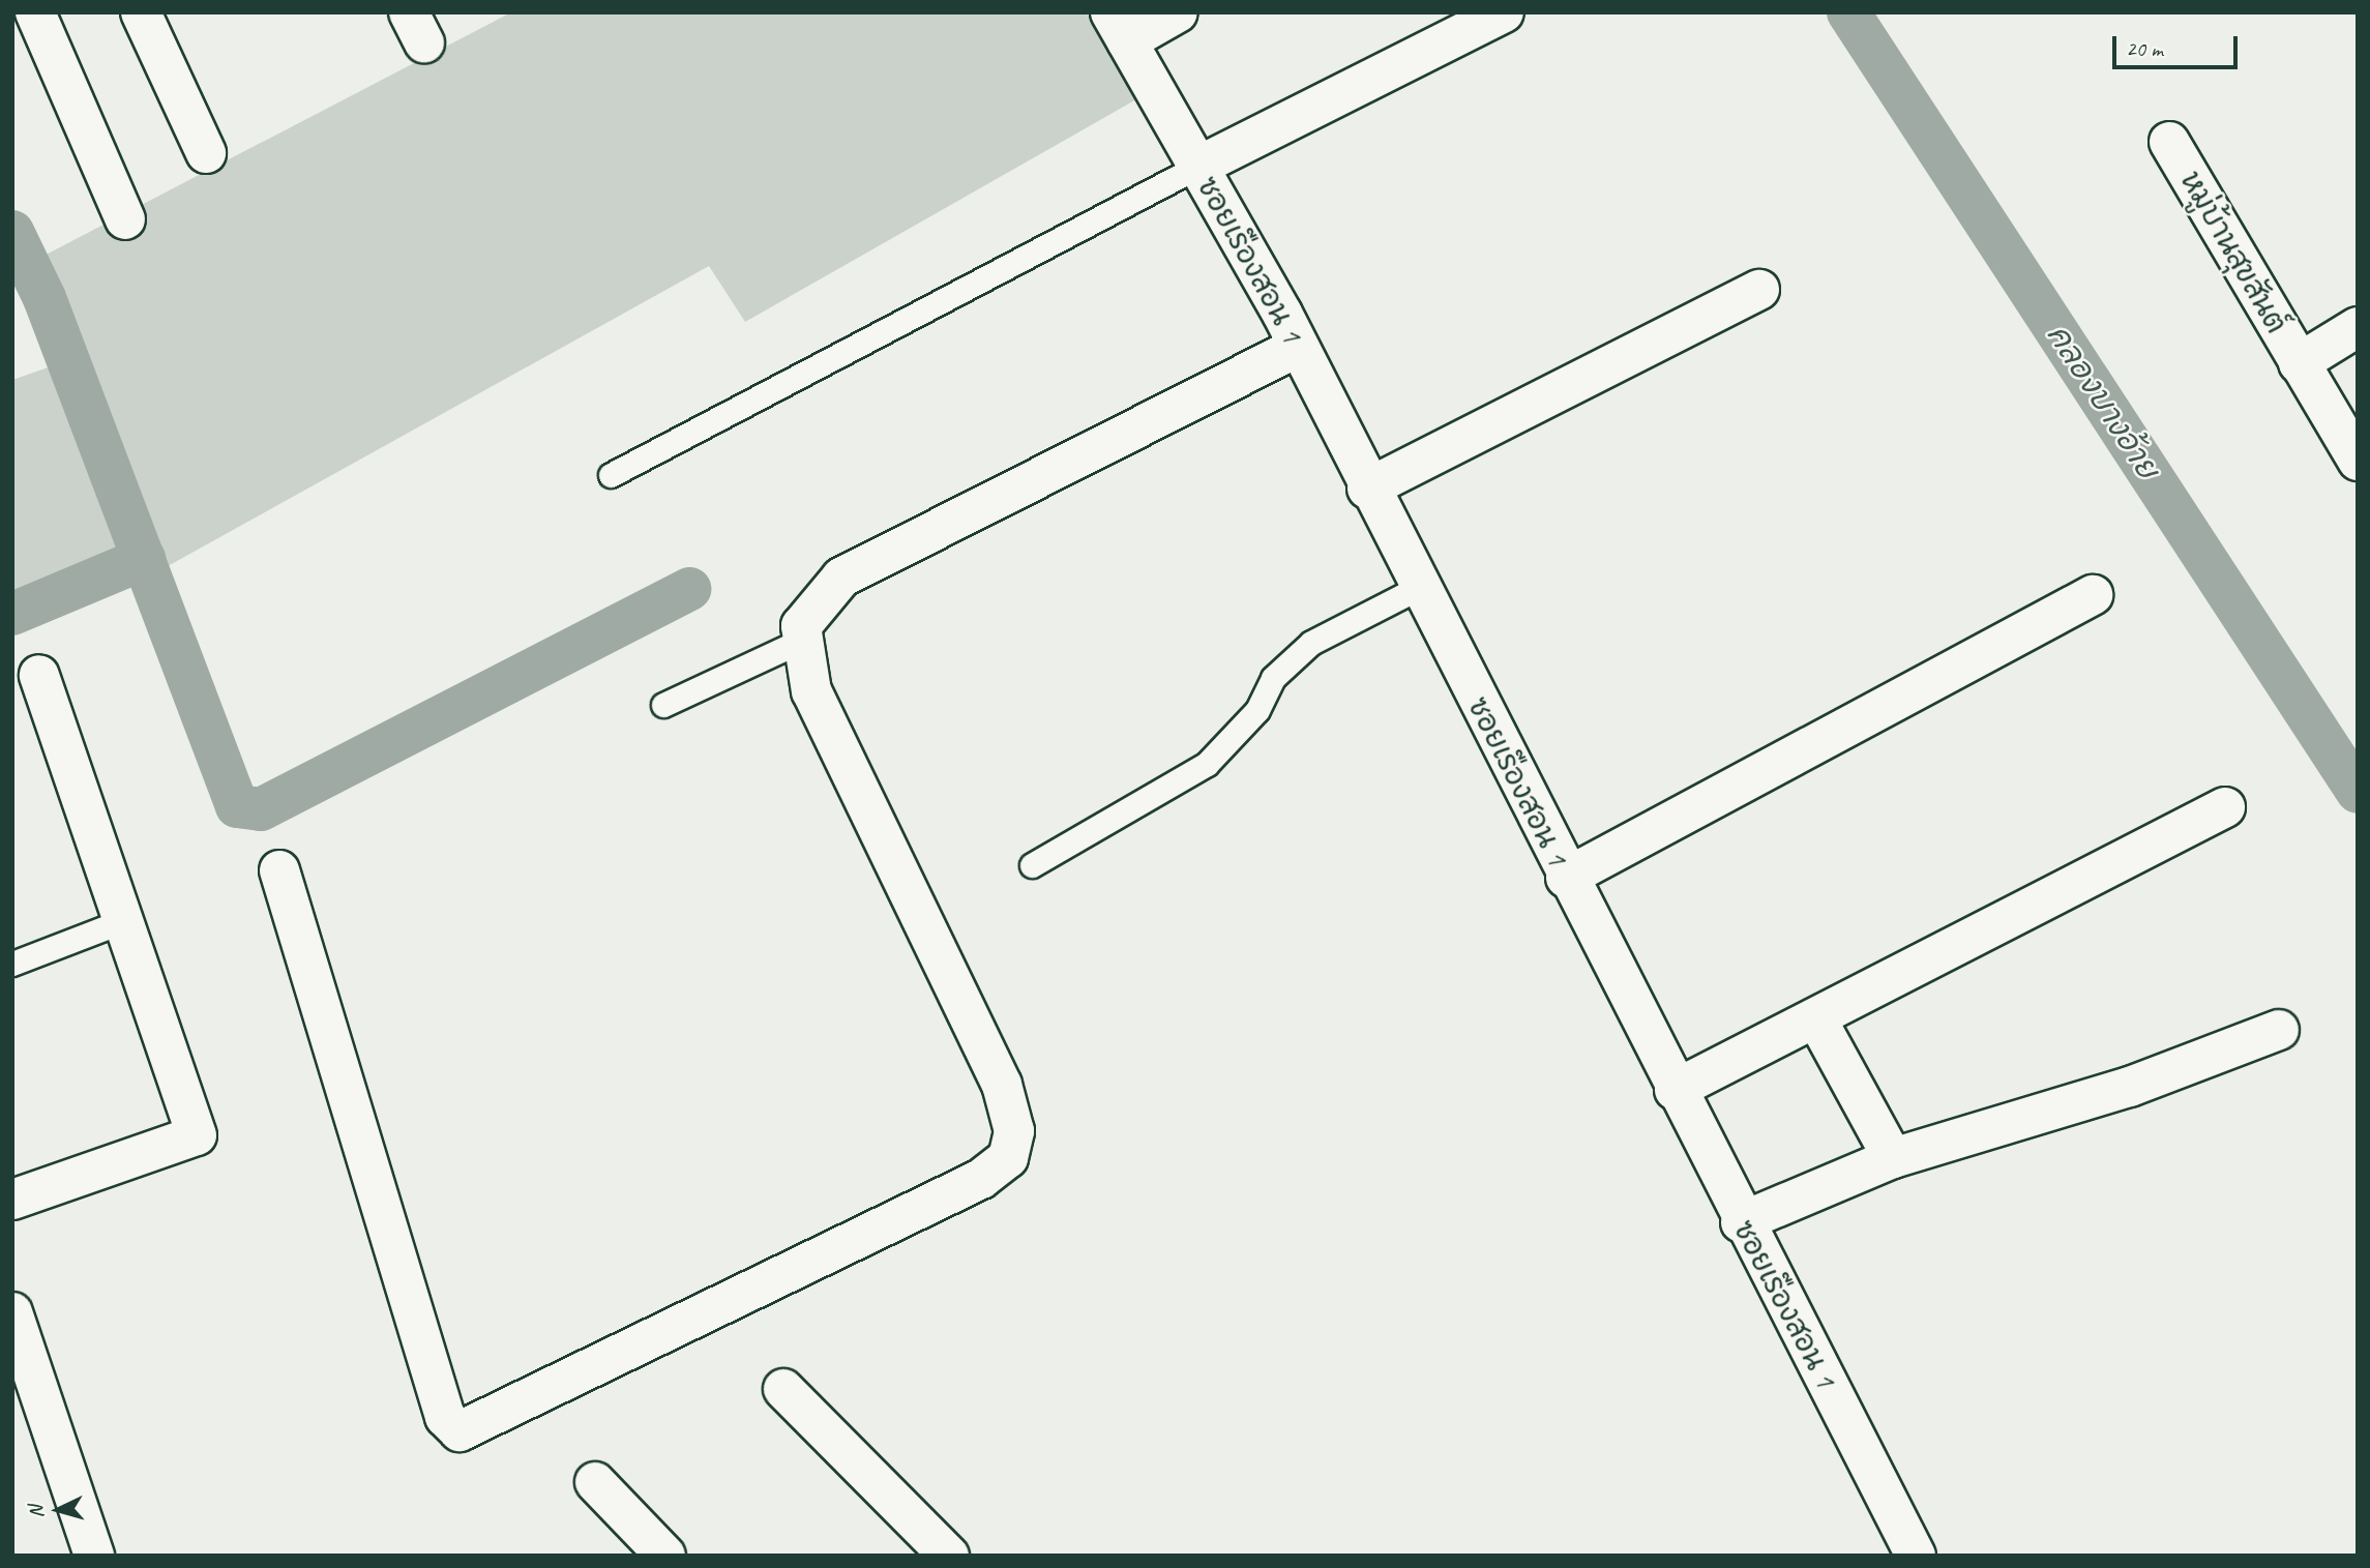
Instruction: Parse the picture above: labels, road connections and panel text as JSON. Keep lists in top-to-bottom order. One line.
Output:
{"streets":{"street":["หมู่บ้านสุขสันต์","ซอยเรืองสอน 1"]},"water":["คลองบางอ้าย"],"scale_bar":"20 m","north":"left"}
